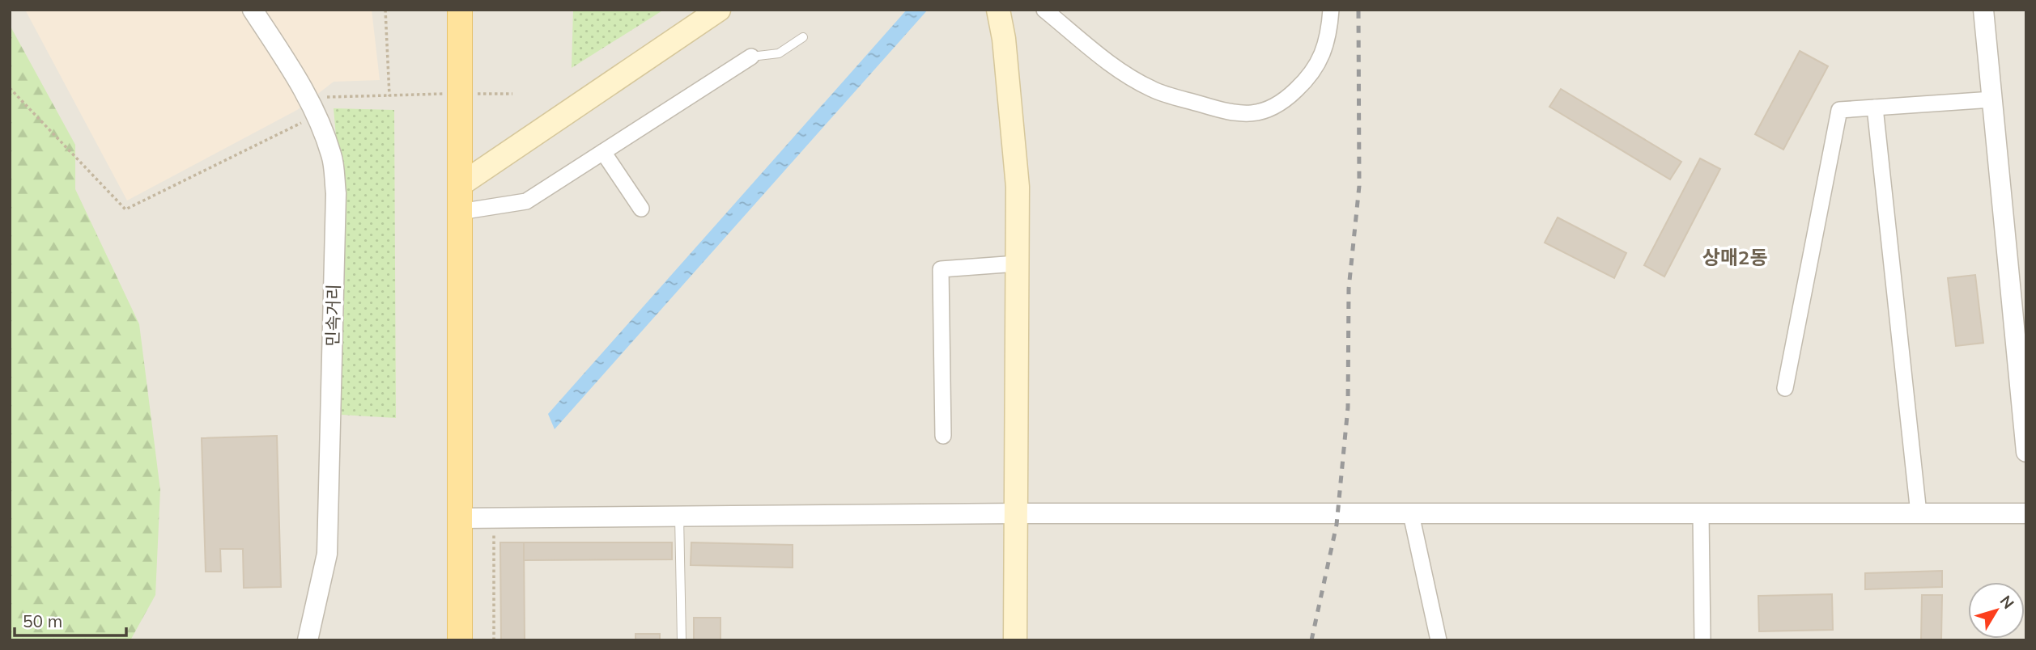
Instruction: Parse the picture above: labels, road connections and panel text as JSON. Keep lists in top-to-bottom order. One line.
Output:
{"streets":{"street":["민속거리"]},"districts":["상매2동"],"scale_bar":"50 m","north":"top right"}
